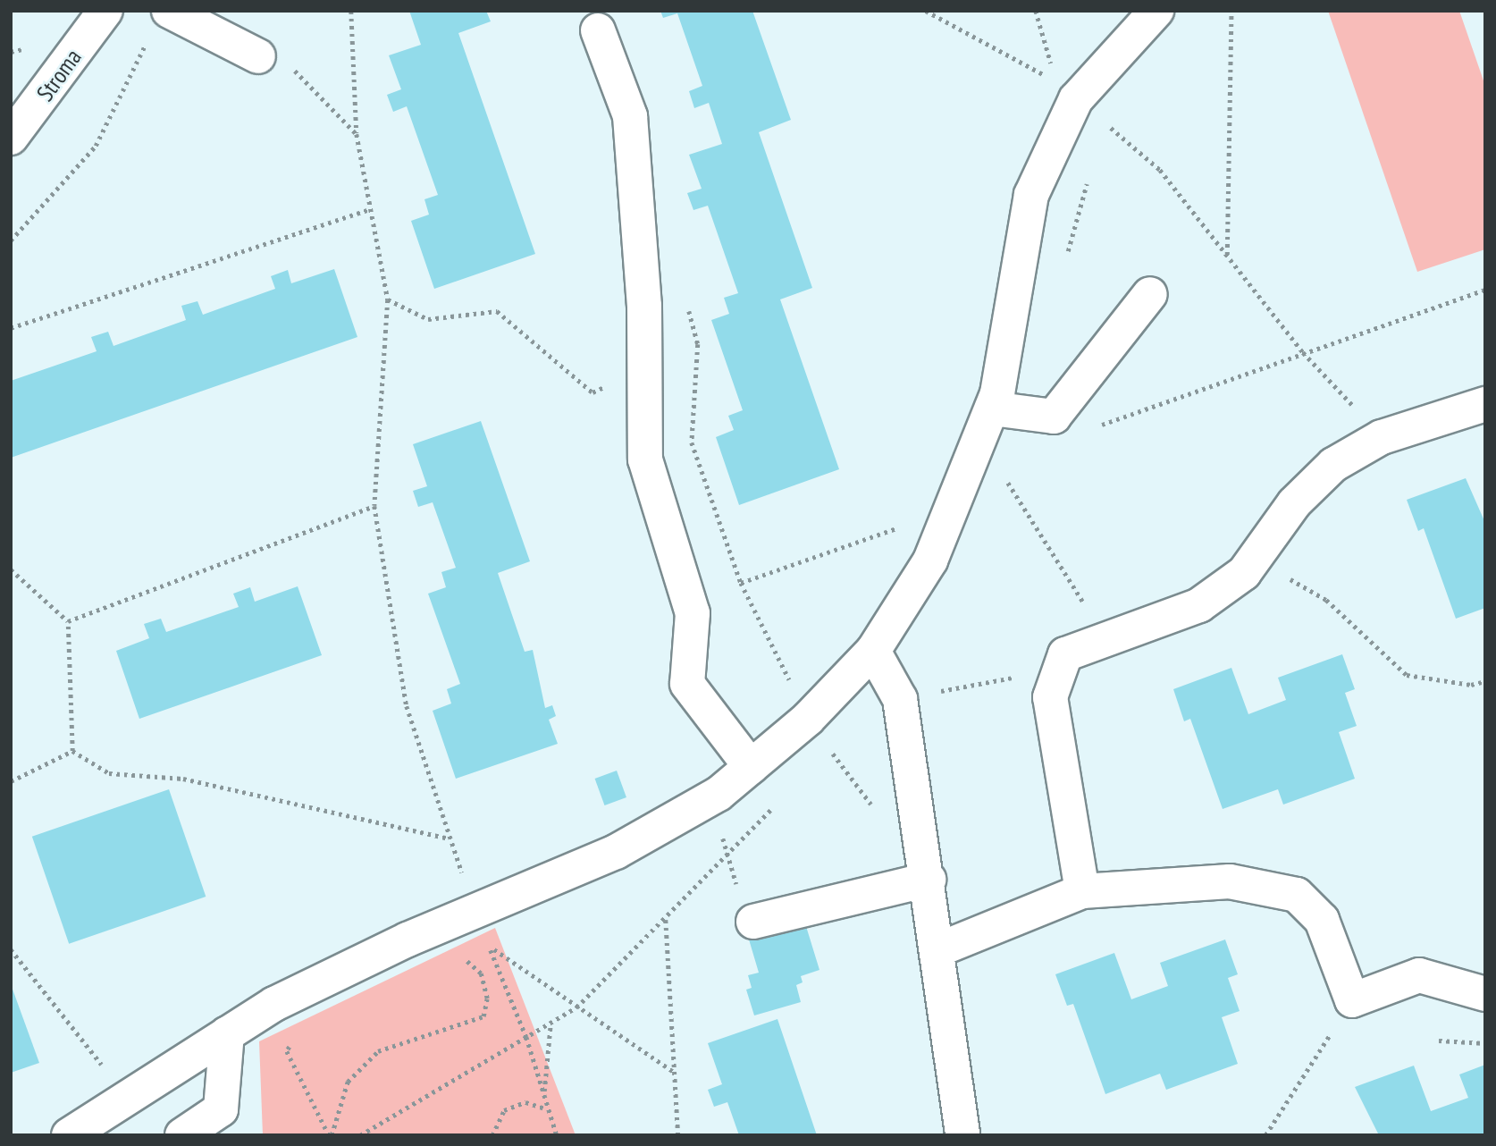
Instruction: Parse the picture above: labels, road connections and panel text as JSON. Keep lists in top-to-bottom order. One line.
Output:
{"streets":{"street":["Stroma"]}}
